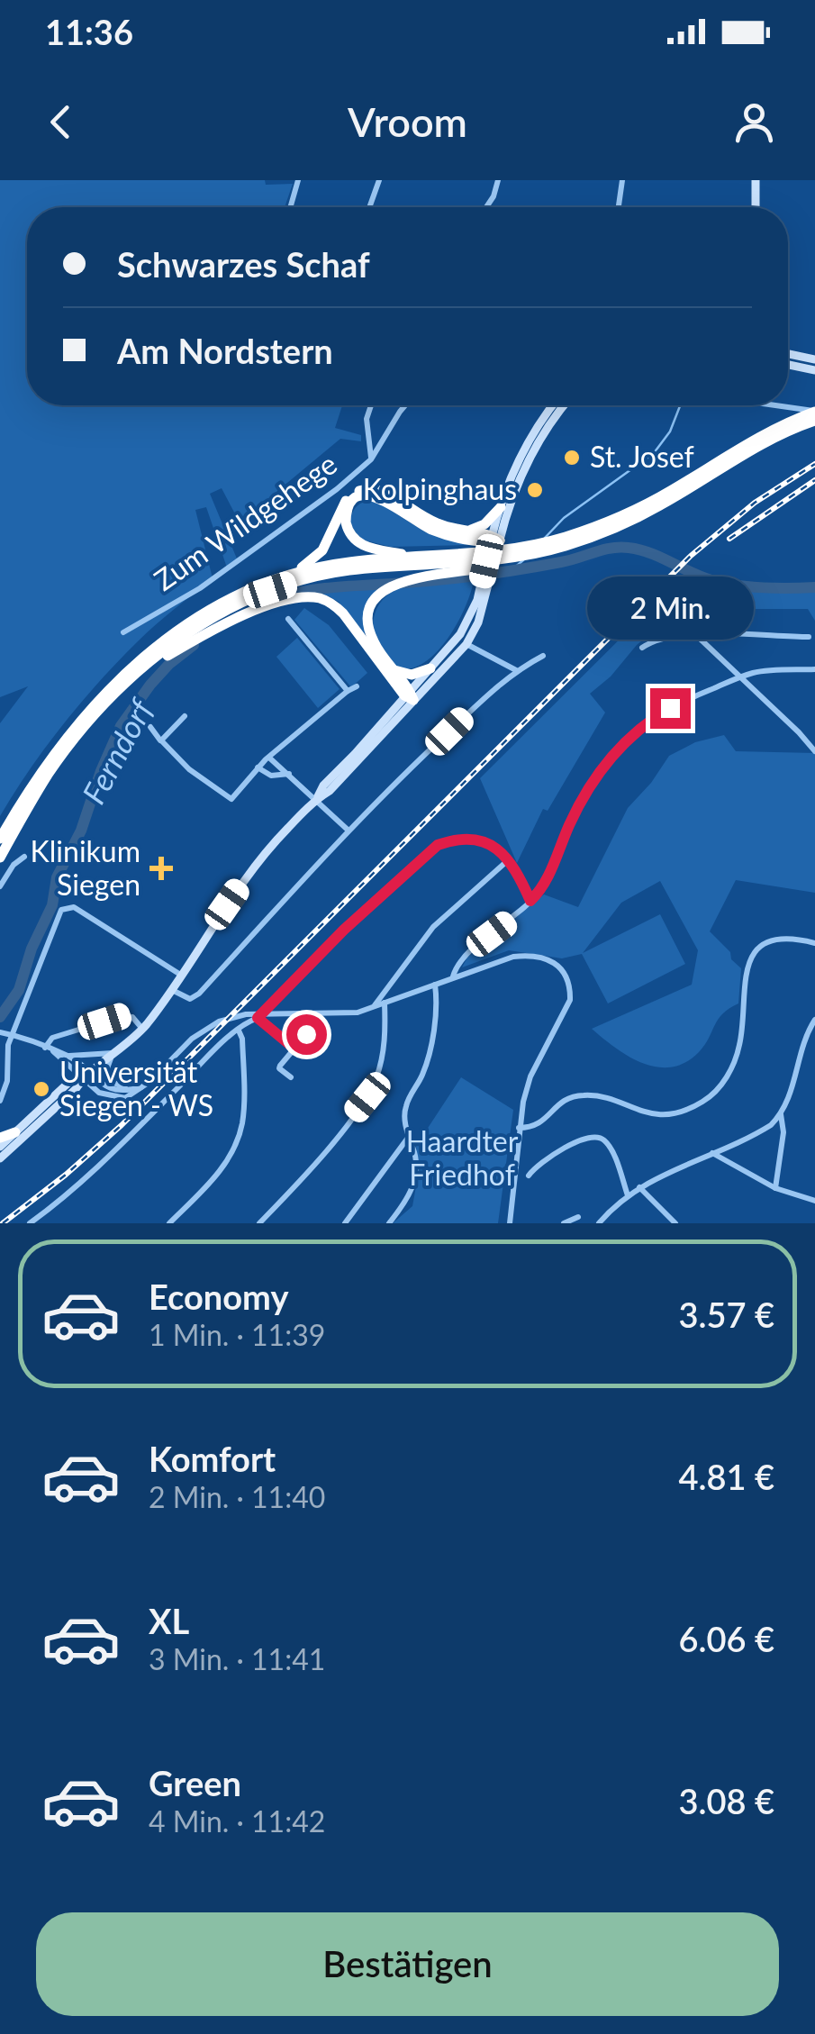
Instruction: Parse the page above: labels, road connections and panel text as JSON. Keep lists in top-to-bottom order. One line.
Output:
{"streets":{"street":["Zum Wildgehege"]},"water":["Ferndorf"],"parks":["Haardter Friedhof"],"places":{"other":["St. Josef","Kolpinghaus","Universität Siegen - WS"],"health":["Klinikum Siegen"]},"page":{"status":"11:36","header":"Vroom","banner":["Schwarzes Schaf","Am Nordstern"],"bubble":"2 Min.","list":[{"name":"Economy","note":"1 Min. · 11:39","value":"3.57 €"},{"name":"Komfort","note":"2 Min. · 11:40","value":"4.81 €"},{"name":"XL","note":"3 Min. · 11:41","value":"6.06 €"},{"name":"Green","note":"4 Min. · 11:42","value":"3.08 €"}],"buttons":"Bestätigen"}}
